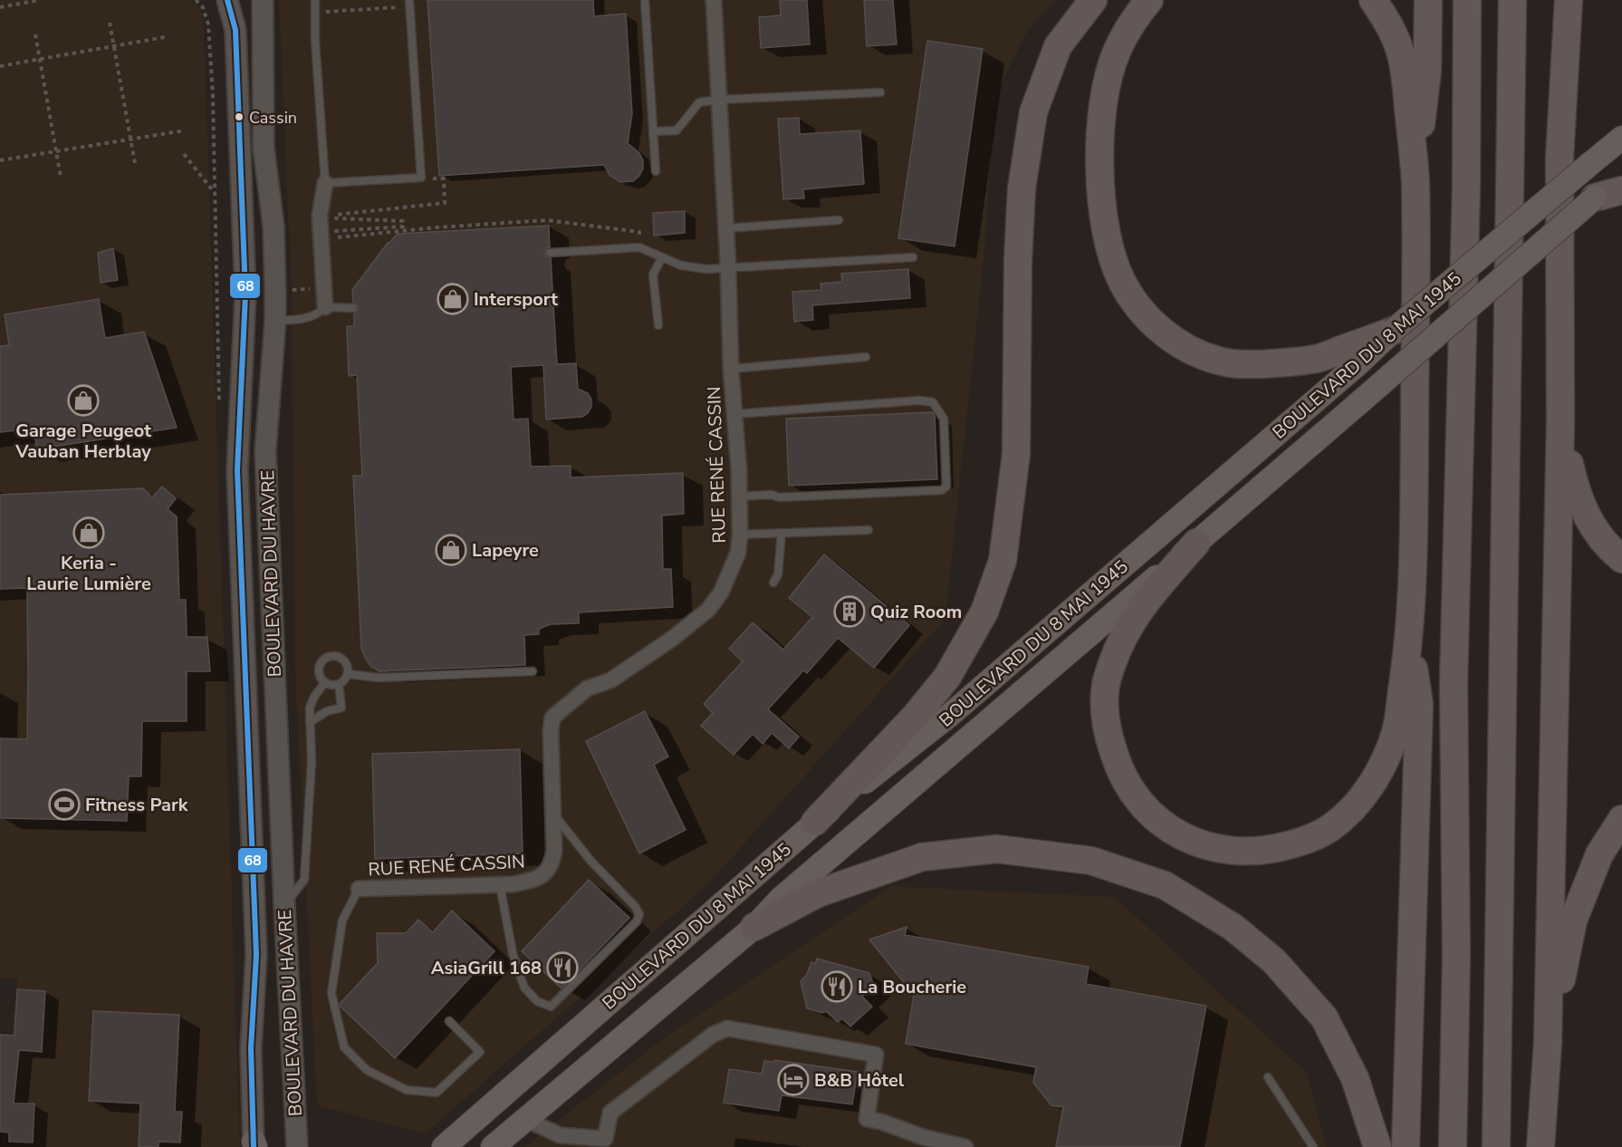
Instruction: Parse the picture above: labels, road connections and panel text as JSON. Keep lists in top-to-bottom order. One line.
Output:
{"streets":{"main road":["BOULEVARD DU 8 MAI 1945","BOULEVARD DU HAVRE"],"street":["RUE RENÉ CASSIN"]},"places":{"other":["Cassin"],"shop":["Intersport","Garage Peugeot Vauban Herblay","Keria - Laurie Lumière","Lapeyre"],"building":["Quiz Room"],"sports":["Fitness Park"],"restaurant":["AsiaGrill 168","La Boucherie"],"hotel":["B&B Hôtel"]},"lines":["transit line 68"]}
